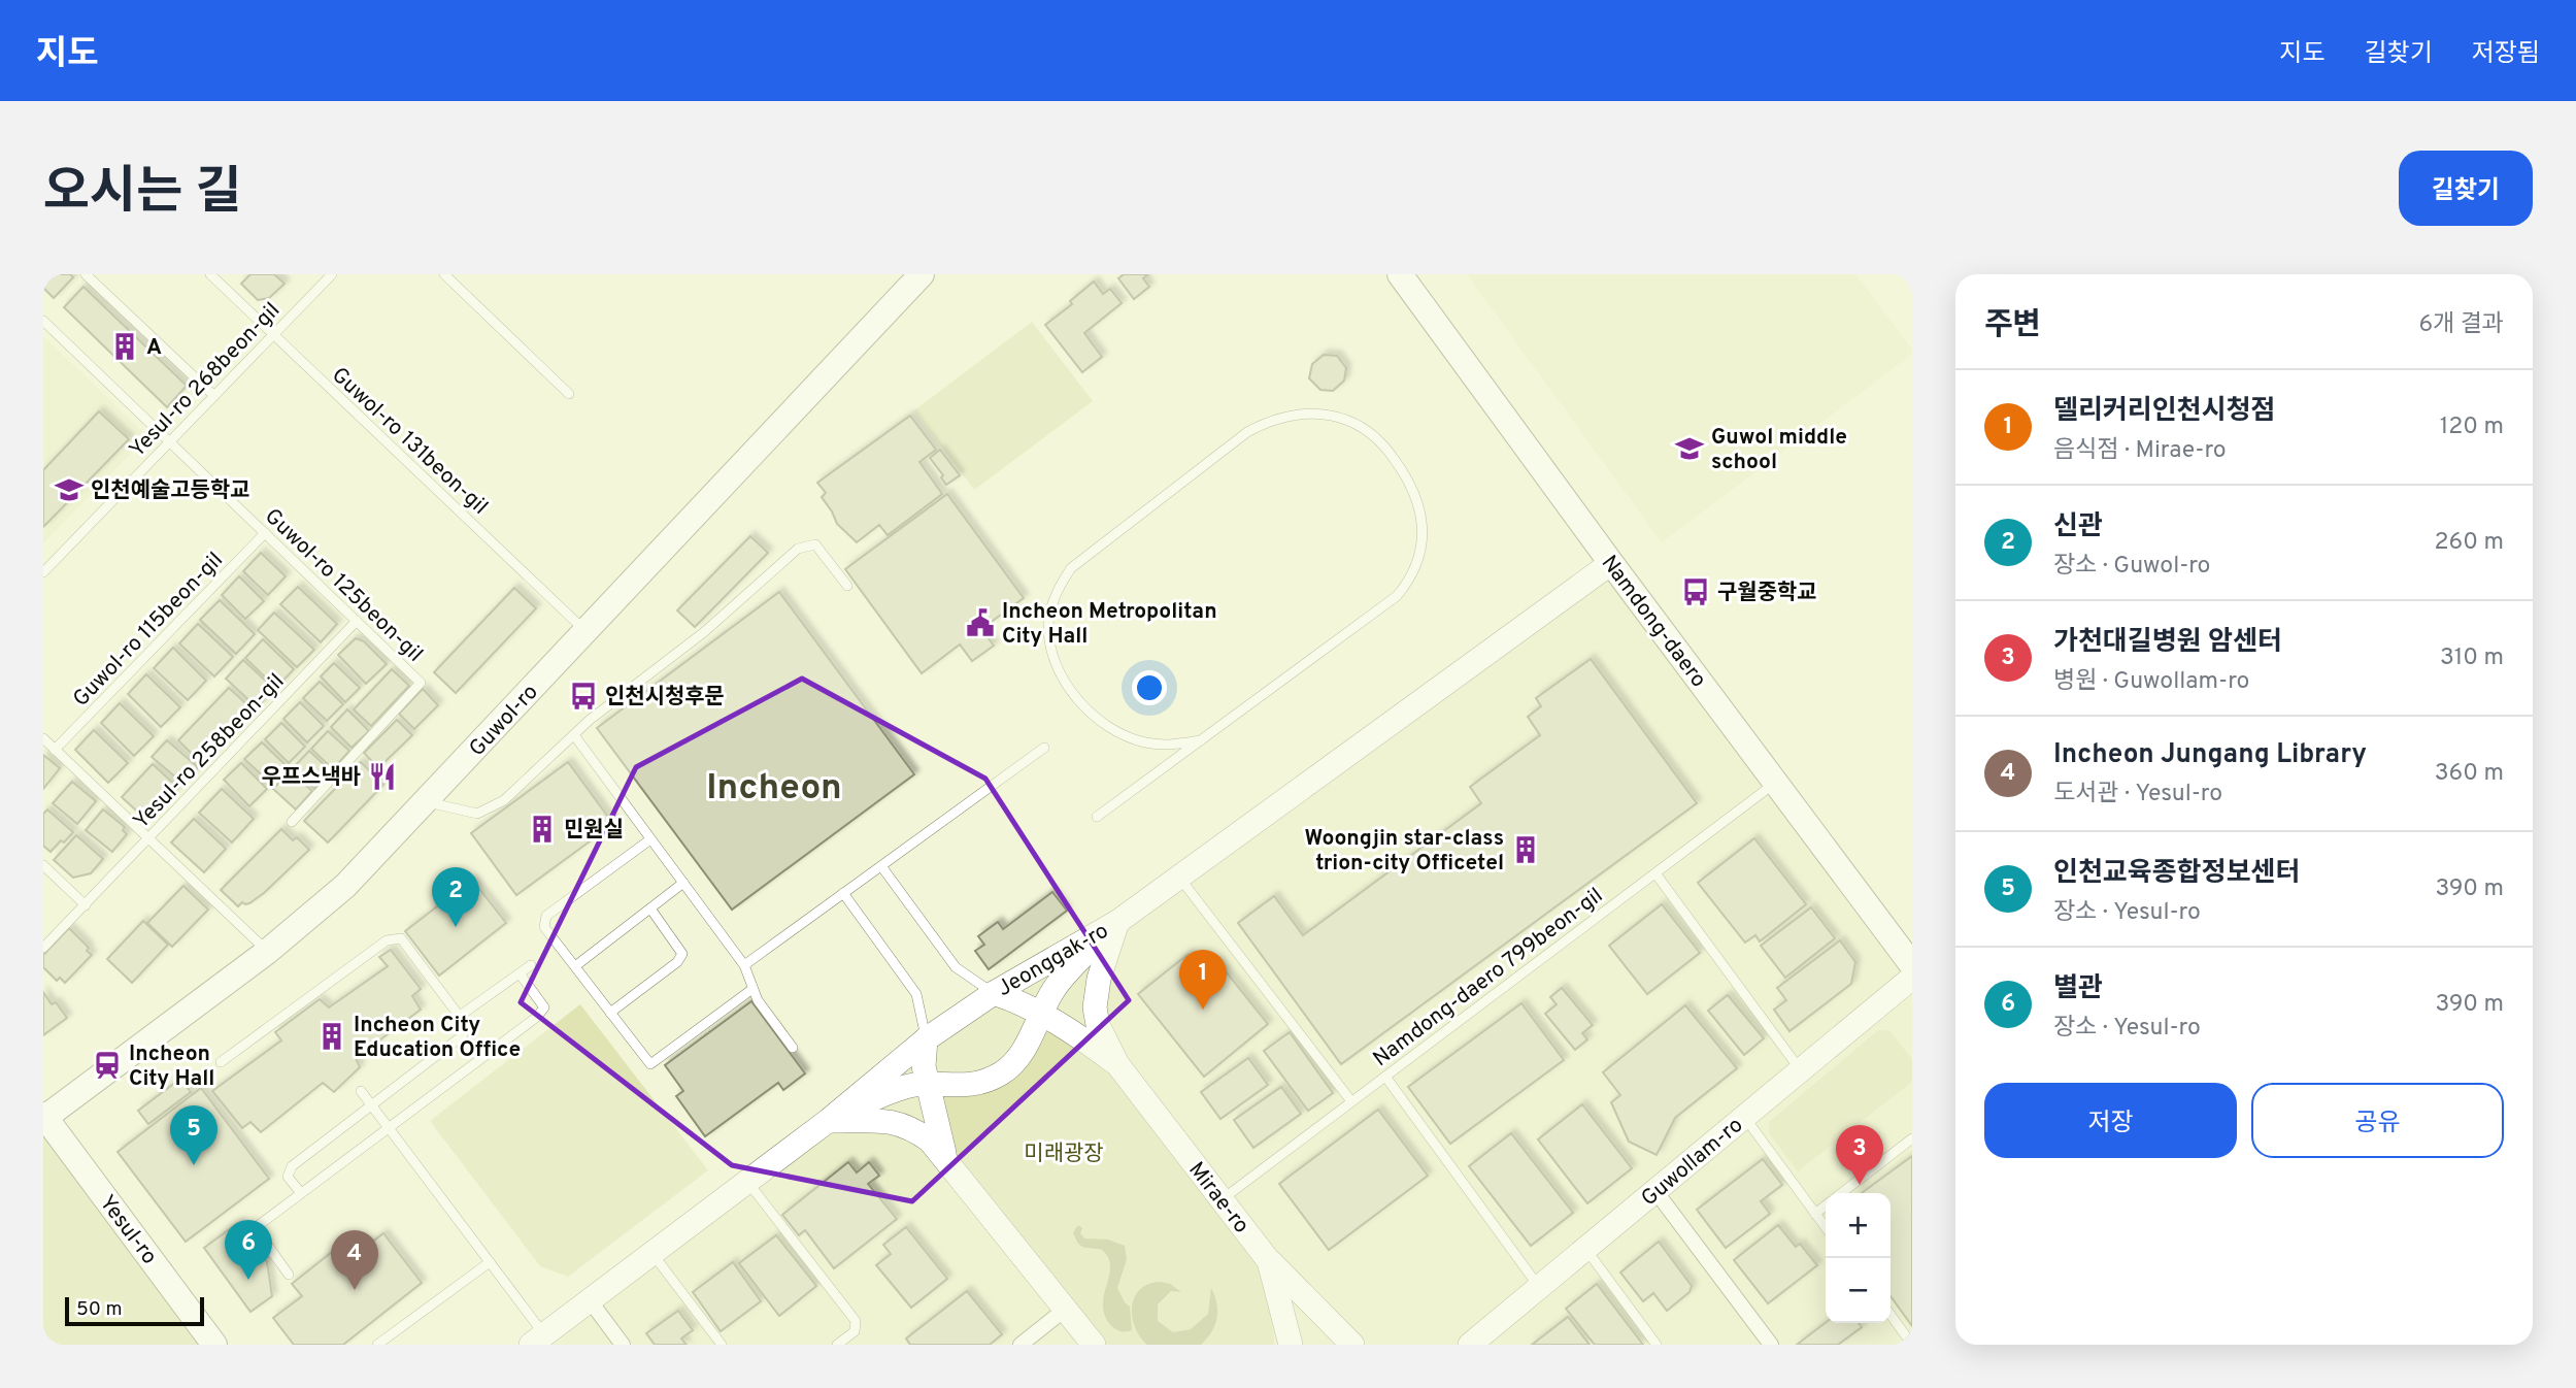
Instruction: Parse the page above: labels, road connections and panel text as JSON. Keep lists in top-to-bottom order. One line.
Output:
{"streets":{"main road":["Namdong-daero","Guwol-ro","Yesul-ro"],"street":["Jeonggak-ro","Guwollam-ro","Mirae-ro"],"lane":["Yesul-ro 268beon-gil","Guwol-ro 131beon-gil","Guwol-ro 125beon-gil","Guwol-ro 115beon-gil","Yesul-ro 258beon-gil","Namdong-daero 799beon-gil"]},"crossings":[["Yesul-ro 268beon-gil","Guwol-ro 131beon-gil"],["Yesul-ro 268beon-gil","Guwol-ro 125beon-gil"],["Guwol-ro 131beon-gil","Guwol-ro"],["Guwol-ro 125beon-gil","Guwol-ro 115beon-gil"],["Guwol-ro 125beon-gil","Yesul-ro 258beon-gil"],["Namdong-daero","Namdong-daero 799beon-gil"],["Guwol-ro","Yesul-ro"],["Namdong-daero 799beon-gil","Mirae-ro"]],"districts":["Incheon"],"parks":["미래광장"],"places":{"building":["A","민원실","Woongjin star-class trion-city Officetel","Incheon City Education Office"],"school or university":["Guwol middle school","인천예술고등학교"],"bus stop":["구월중학교","인천시청후문"],"public building":["Incheon Metropolitan City Hall"],"restaurant":["우프스낵바"],"station":["Incheon City Hall"]},"scale_bar":"50 m","page":{"header":"지도","nav":["지도","길찾기","저장됨"],"title":"오시는 길","buttons":["길찾기",["저장","공유"]],"heading":["주변","6개 결과"],"list":[{"mark":"1","name":"델리커리인천시청점","note":"음식점 · Mirae-ro","value":"120 m"},{"mark":"2","name":"신관","note":"장소 · Guwol-ro","value":"260 m"},{"mark":"3","name":"가천대길병원 암센터","note":"병원 · Guwollam-ro","value":"310 m"},{"mark":"4","name":"Incheon Jungang Library","note":"도서관 · Yesul-ro","value":"360 m"},{"mark":"5","name":"인천교육종합정보센터","note":"장소 · Yesul-ro","value":"390 m"},{"mark":"6","name":"별관","note":"장소 · Yesul-ro","value":"390 m"}],"pins":["2","1","5","3","6","4"],"map_buttons":["+","−"],"scale":"50 m"}}
